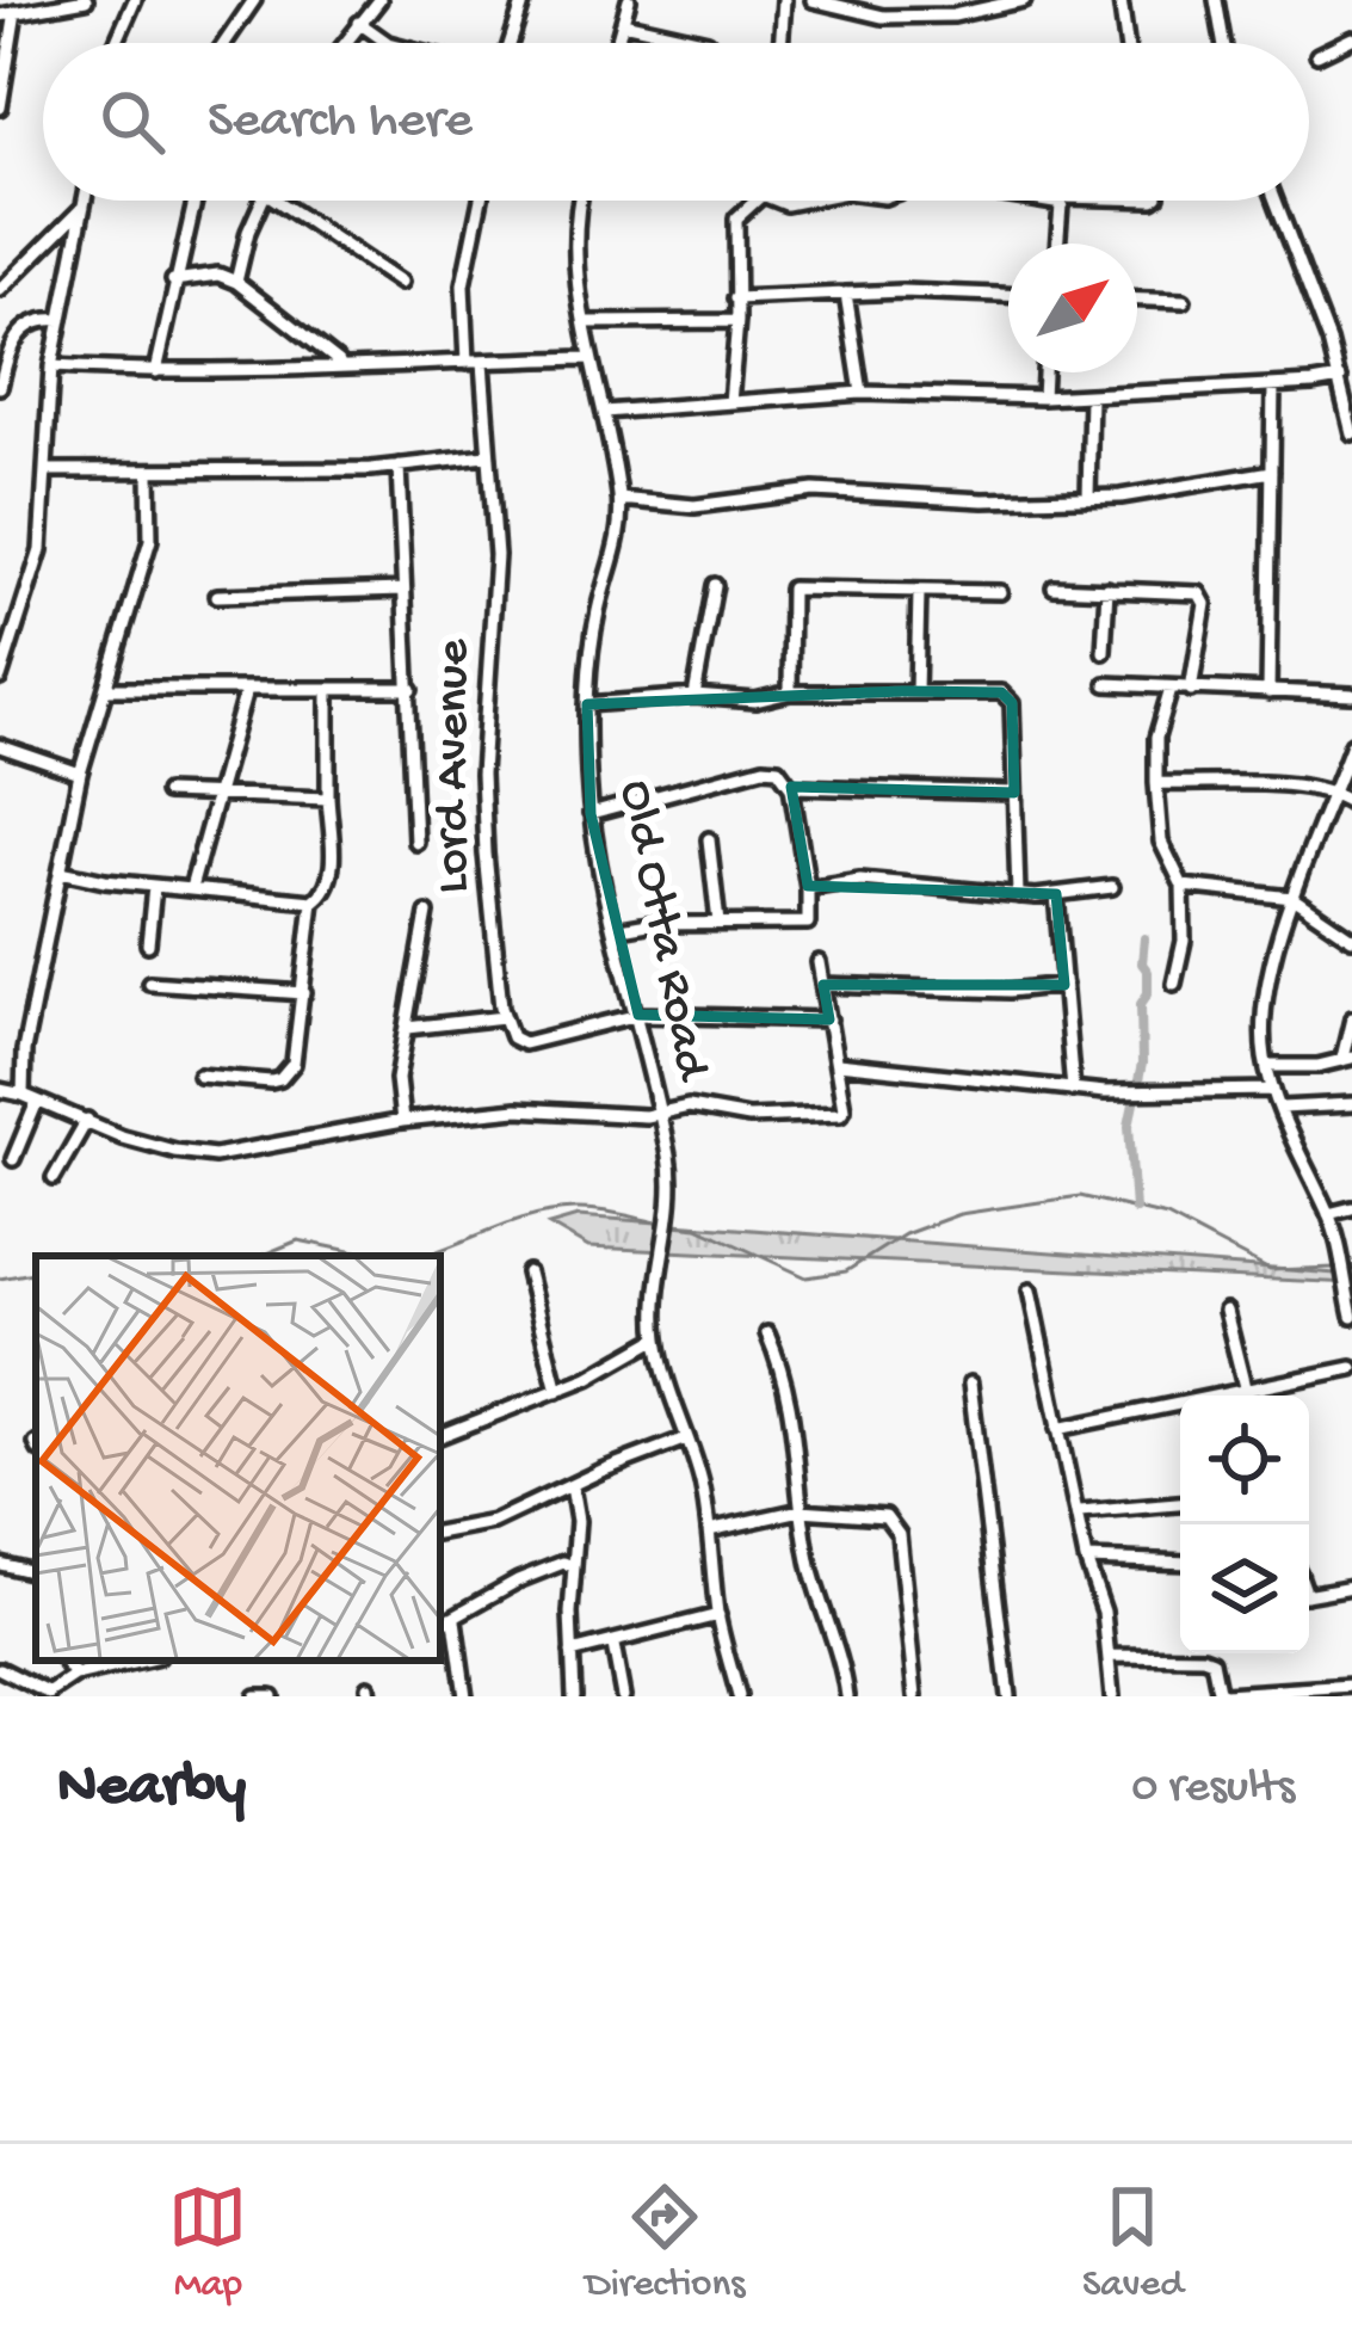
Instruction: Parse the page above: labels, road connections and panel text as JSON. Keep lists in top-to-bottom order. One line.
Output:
{"streets":{"street":["Lord Avenue","Old Otta Road"]},"north":"top right","page":{"search":"Search here","heading":["Nearby","0 results"],"nav":["Map","Directions","Saved"]}}
